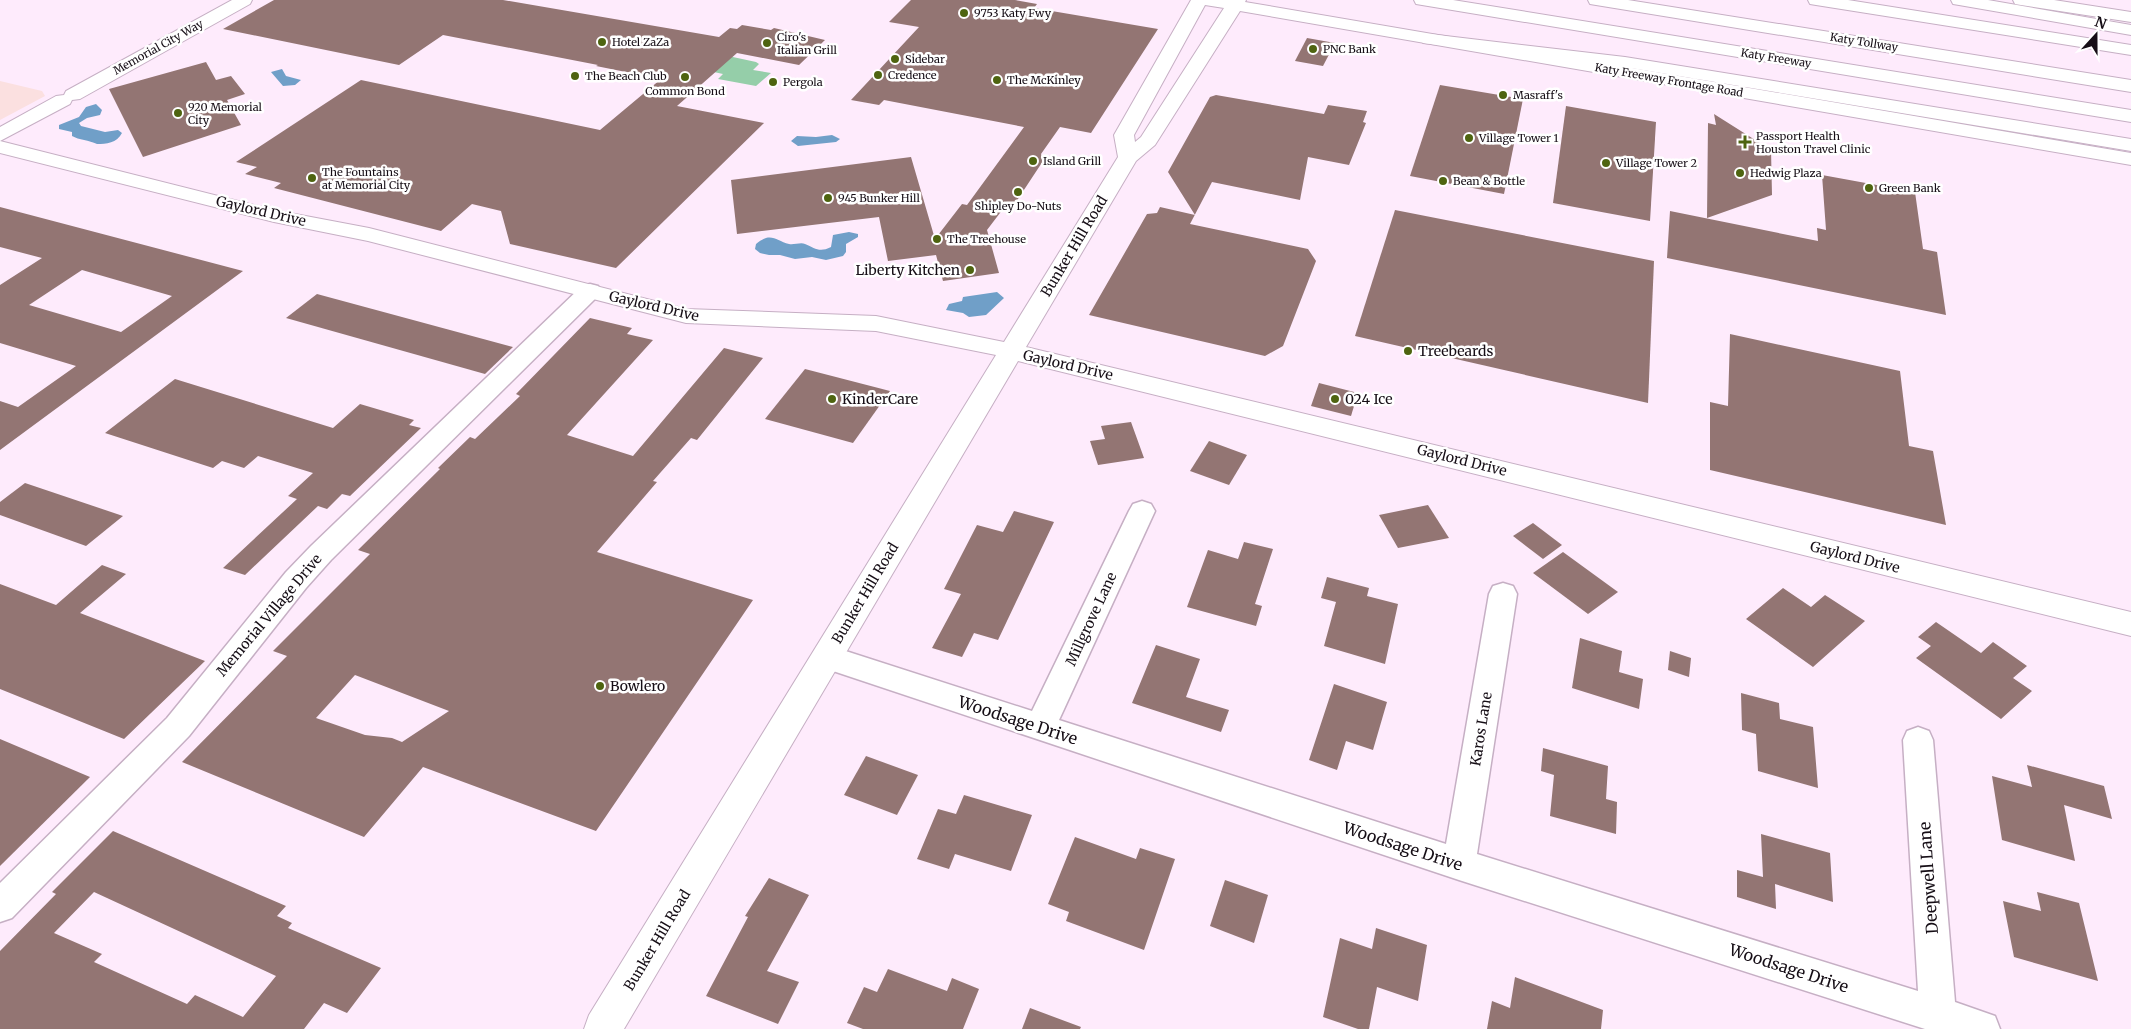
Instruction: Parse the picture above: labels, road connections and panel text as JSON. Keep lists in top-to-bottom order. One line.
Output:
{"streets":{"main road":["Katy Tollway","Memorial City Way","Katy Freeway","Katy Freeway Frontage Road","Gaylord Drive","Bunker Hill Road"],"street":["Memorial Village Drive","Millgrove Lane","Woodsage Drive","Karos Lane","Deepwell Lane"]},"crossings":[["Katy Freeway Frontage Road","Bunker Hill Road"],["Gaylord Drive","Bunker Hill Road"],["Gaylord Drive","Memorial Village Drive"],["Bunker Hill Road","Woodsage Drive"],["Millgrove Lane","Woodsage Drive"],["Woodsage Drive","Karos Lane"],["Woodsage Drive","Deepwell Lane"]],"places":{"other":["9753 Katy Fwy","Hotel ZaZa","Ciro's Italian Grill","PNC Bank","Sidebar","Credence","The Beach Club","Common Bond","The McKinley","Pergola","Masraff's","920 Memorial City","Village Tower 1","Island Grill","Village Tower 2","Hedwig Plaza","The Fountains at Memorial City","Bean & Bottle","Green Bank","Shipley Do-Nuts","945 Bunker Hill","The Treehouse","Liberty Kitchen","Treebeards","KinderCare","024 Ice","Bowlero"],"health":["Passport Health Houston Travel Clinic"]},"north":"top"}
